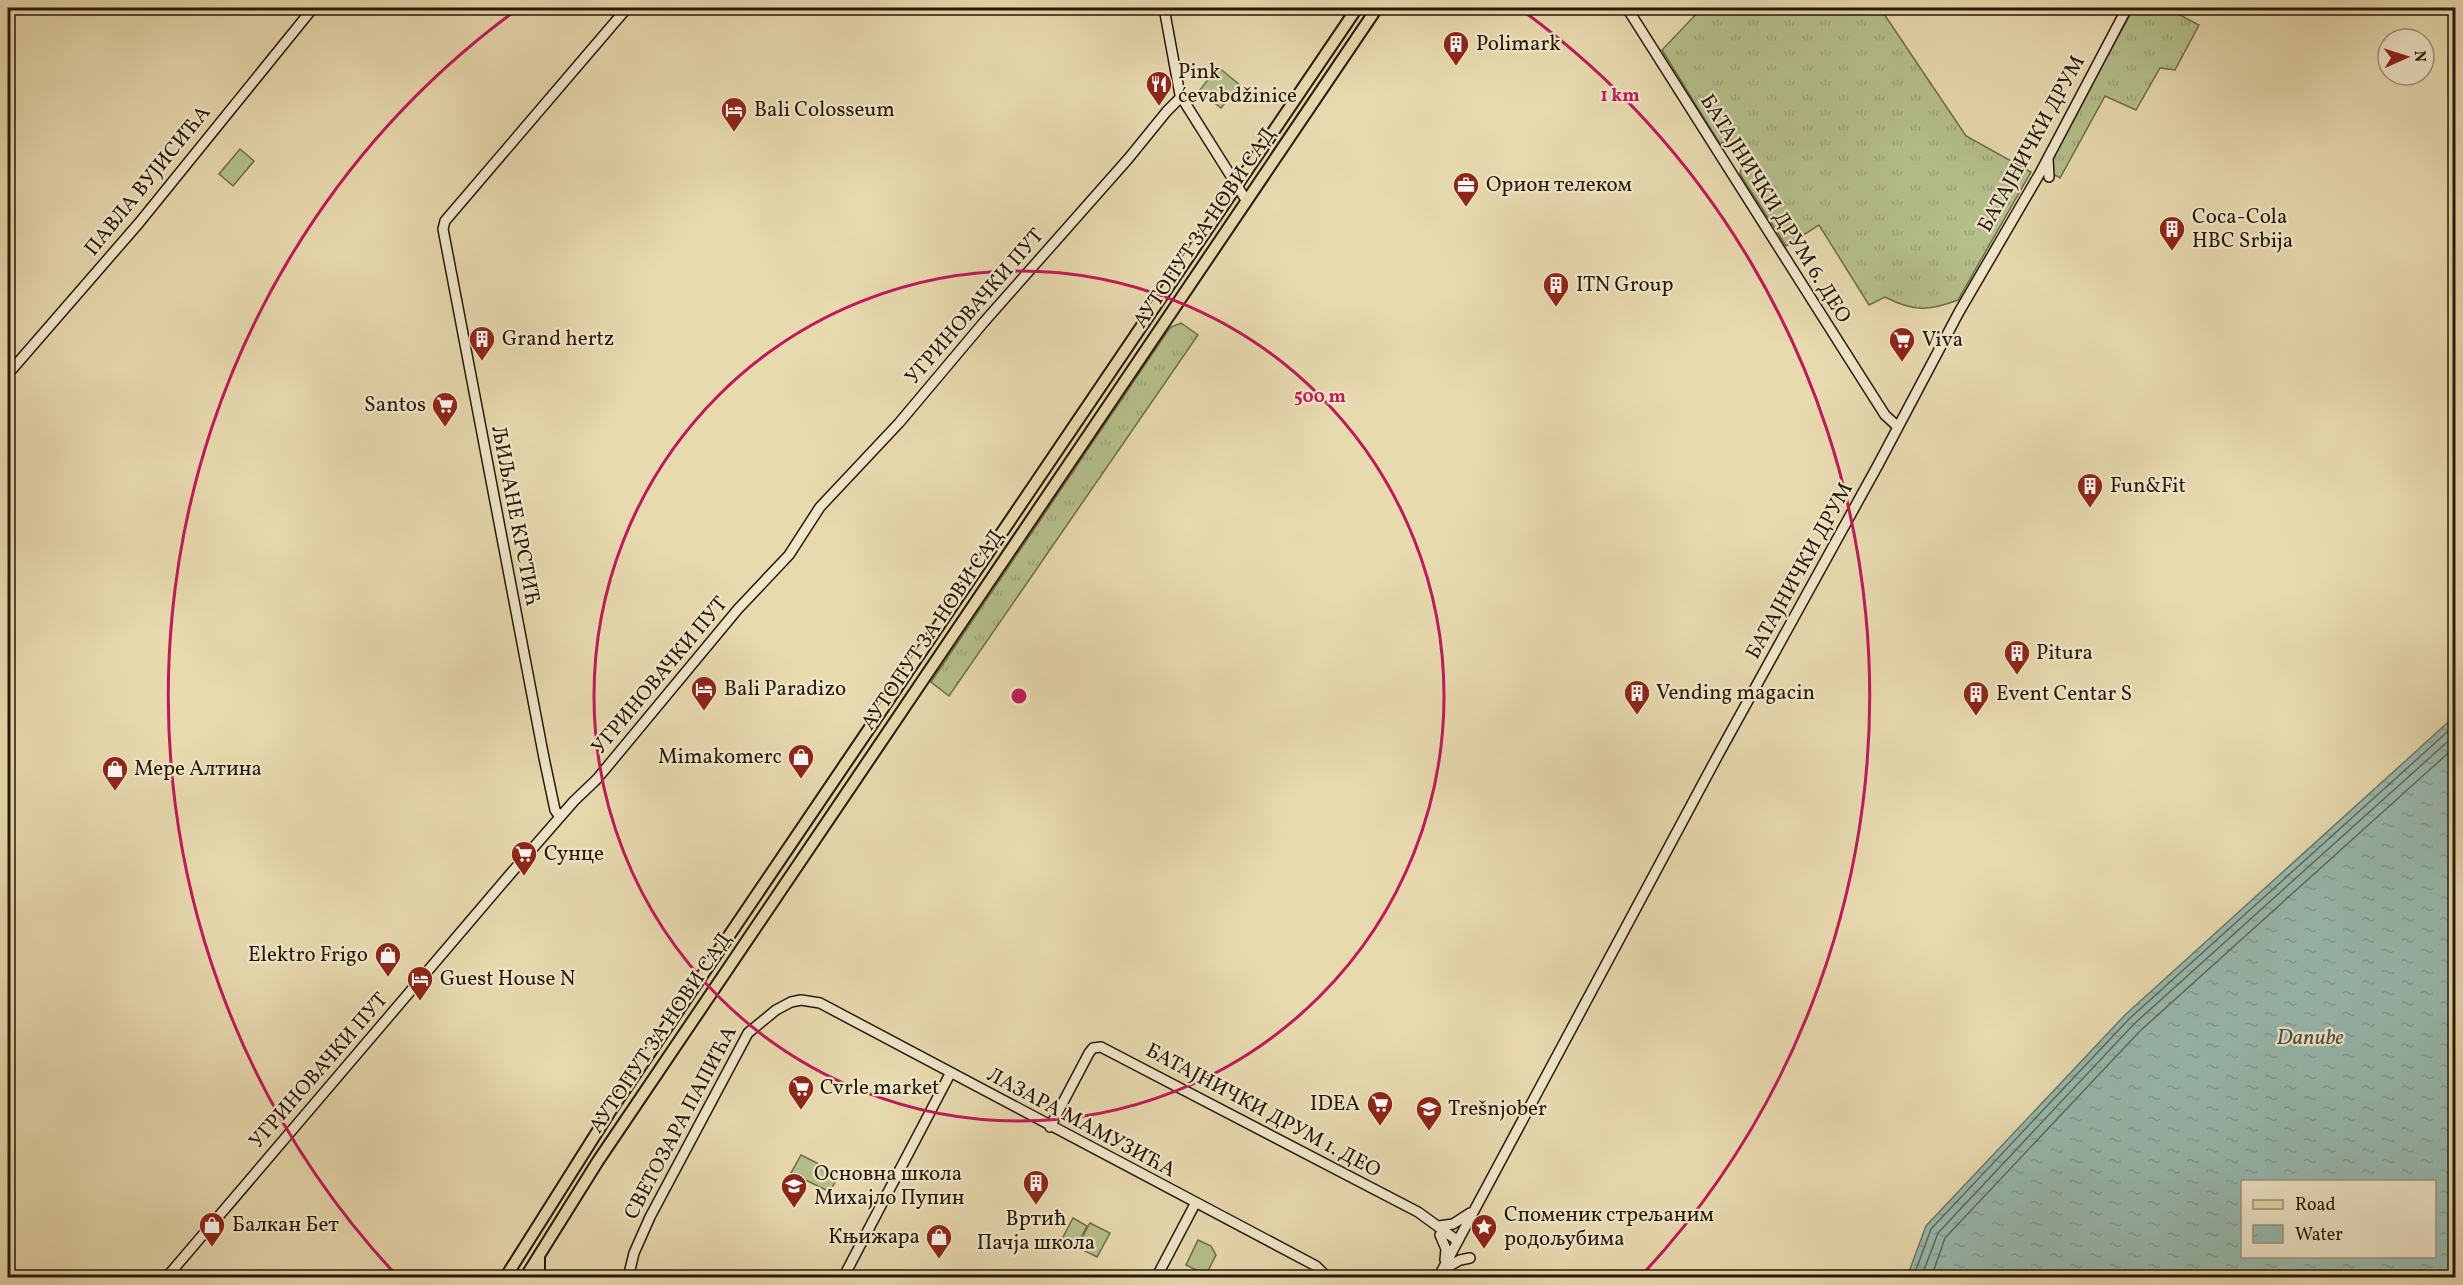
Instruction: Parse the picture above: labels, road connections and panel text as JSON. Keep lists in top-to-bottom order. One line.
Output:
{"streets":{"main road":["АУТОПУТ ЗА НОВИ САД"],"street":["БАТАЈНИЧКИ ДРУМ","ПАВЛА ВУЈИСИЋА","БАТАЈНИЧКИ ДРУМ 6. ДЕО","УГРИНОВАЧКИ ПУТ","ЉИЉАНЕ КРСТИЋ","БАТАЈНИЧКИ ДРУМ 1. ДЕО","СВЕТОЗАРА ПАПИЋА","ЛАЗАРА МАМУЗИЋА"]},"crossings":[["БАТАЈНИЧКИ ДРУМ","БАТАЈНИЧКИ ДРУМ 6. ДЕО"],["БАТАЈНИЧКИ ДРУМ","БАТАЈНИЧКИ ДРУМ 1. ДЕО"],["УГРИНОВАЧКИ ПУТ","ЉИЉАНЕ КРСТИЋ"],["БАТАЈНИЧКИ ДРУМ 1. ДЕО","ЛАЗАРА МАМУЗИЋА"],["СВЕТОЗАРА ПАПИЋА","ЛАЗАРА МАМУЗИЋА"]],"water":["Danube"],"places":{"building":["Polimark","Coca-Cola HBC Srbija","ITN Group","Grand hertz","Fun&Fit","Pitura","Vending magacin","Event Centar S","Вртић Пачја школа"],"restaurant":["Pink ćevabdžinice"],"hotel":["Bali Colosseum","Bali Paradizo","Guest House N"],"office":["Орион телеком"],"supermarket":["Viva","Santos","Сунце","Cvrle market","IDEA"],"shop":["Mimakomerc","Мере Алтина","Elektro Frigo","Балкан Бет","Књижара"],"school or university":["Trešnjober","Основна школа Михајло Пупин"],"place":["Споменик стрељаним родољубима"]},"legend":["Road","Water"],"north":"right","rings":["1 km","500 m"]}
